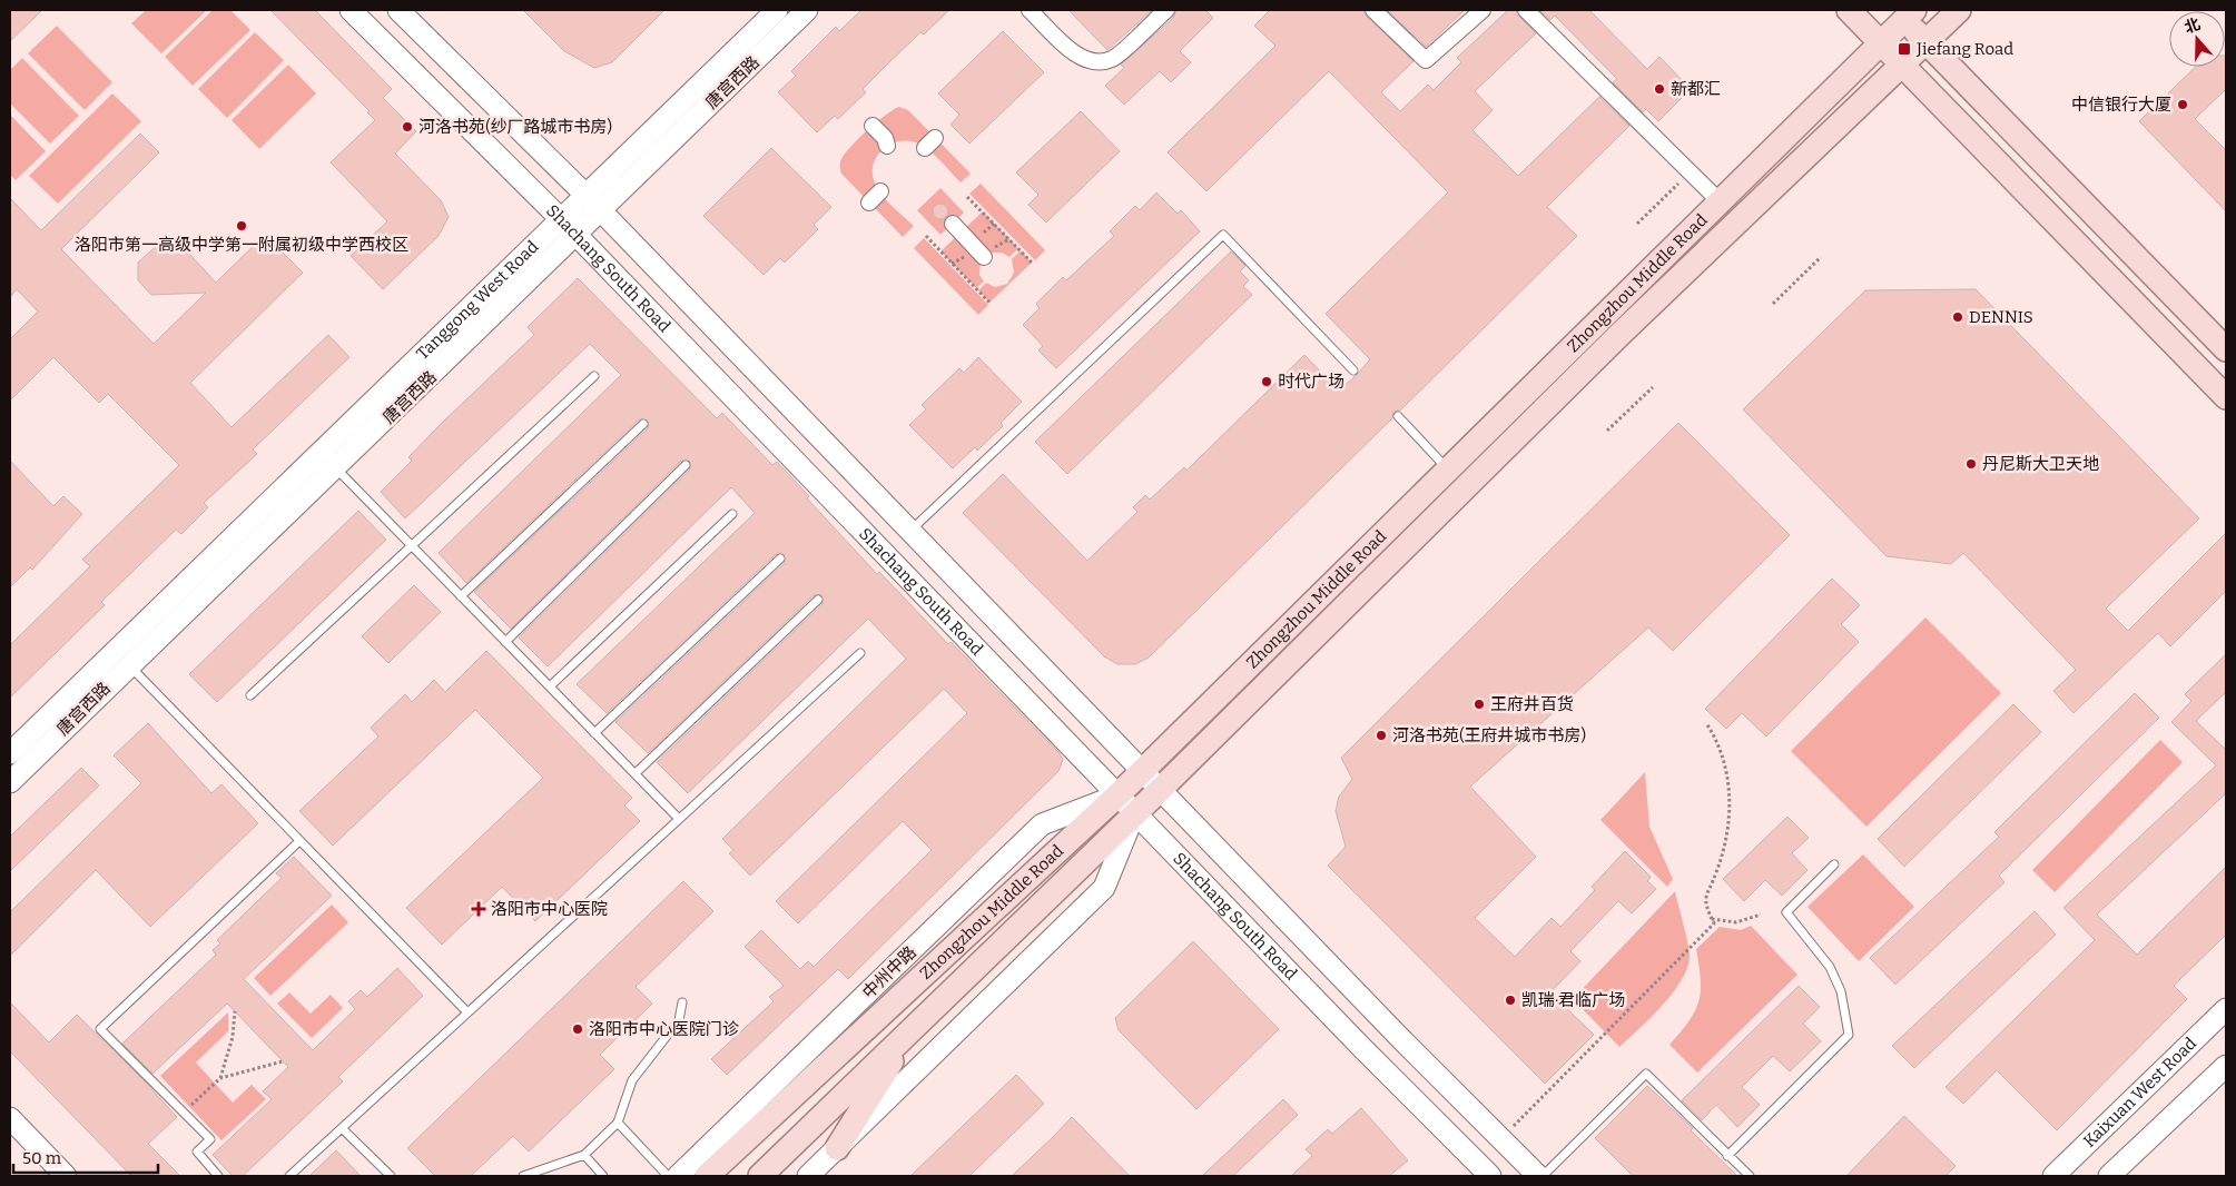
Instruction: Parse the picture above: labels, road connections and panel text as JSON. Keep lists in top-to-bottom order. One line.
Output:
{"streets":{"main road":["唐宫西路","Shachang South Road","Zhongzhou Middle Road","Tanggong West Road","中州中路","Kaixuan West Road"]},"crossings":[["唐宫西路","Shachang South Road"],["唐宫西路","Tanggong West Road"],["Shachang South Road","Zhongzhou Middle Road"],["Shachang South Road","Tanggong West Road"],["Shachang South Road","中州中路"],["Zhongzhou Middle Road","中州中路"]],"places":{"transit":["Jiefang Road"],"other":["新都汇","中信银行大厦","河洛书苑(纱厂路城市书房)","洛阳市第一高级中学第一附属初级中学西校区","DENNIS","时代广场","丹尼斯大卫天地","王府井百货","河洛书苑(王府井城市书房)","凯瑞·君临广场","洛阳市中心医院门诊"],"health":["洛阳市中心医院"]},"scale_bar":"50 m","north":"top"}
